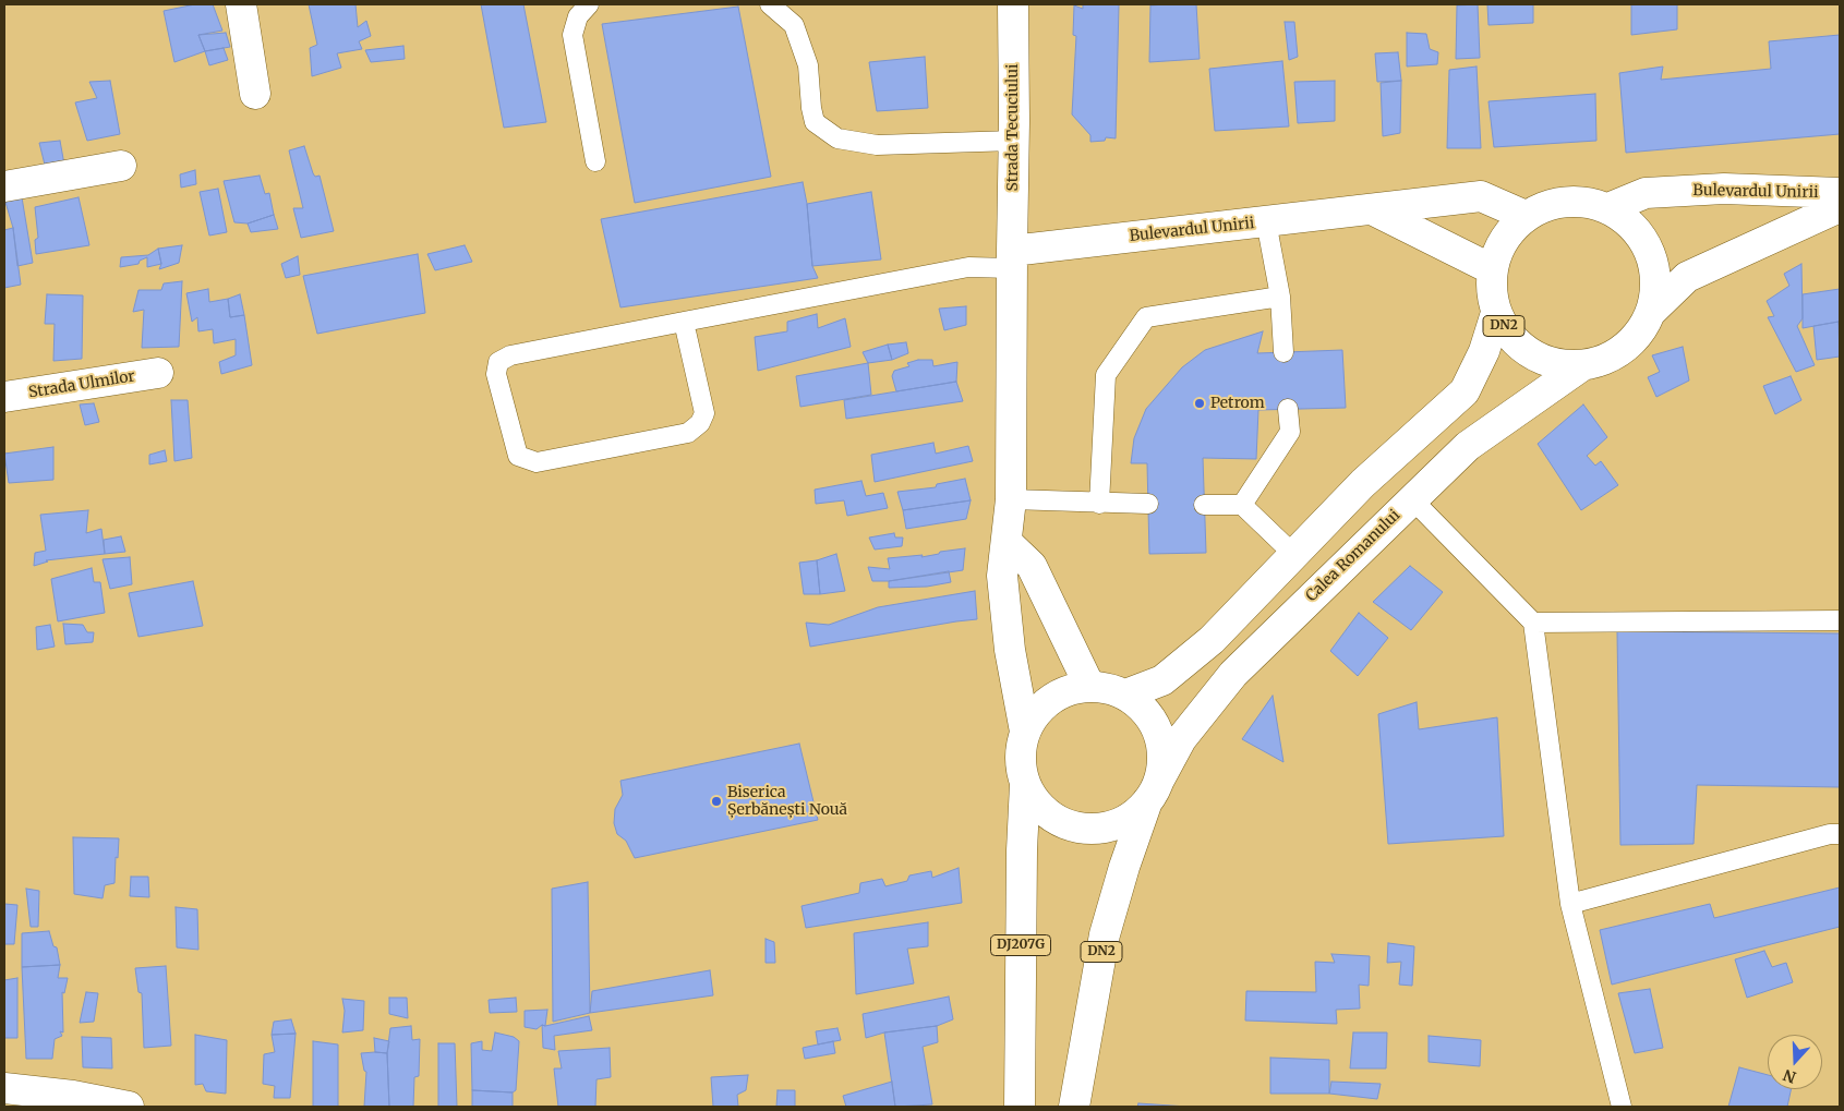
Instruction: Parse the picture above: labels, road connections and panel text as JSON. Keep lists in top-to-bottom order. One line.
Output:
{"streets":{"main road":["Strada Tecuciului","Bulevardul Unirii","DN2","Strada Ulmilor","Calea Romanului","DJ207G"]},"crossings":[["Strada Tecuciului","Bulevardul Unirii"],["Bulevardul Unirii","DN2"],["Bulevardul Unirii","Calea Romanului"],["DN2","Calea Romanului"],["DN2","DJ207G"],["Calea Romanului","DJ207G"]],"places":["Petrom","Biserica Șerbănești Nouă"],"north":"bottom"}
